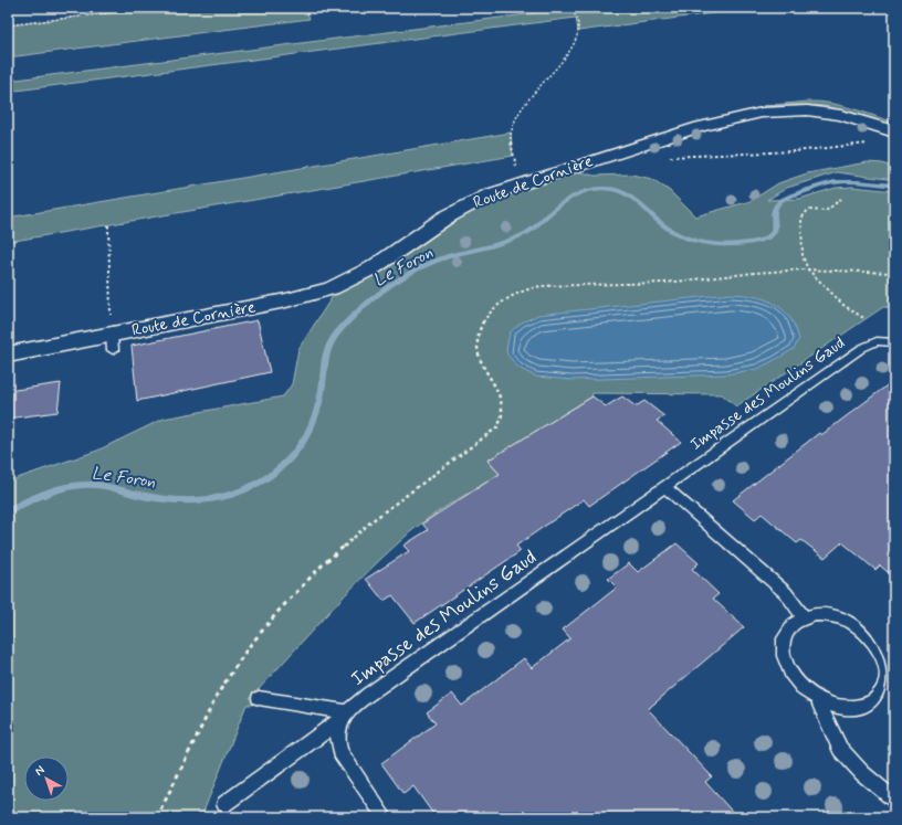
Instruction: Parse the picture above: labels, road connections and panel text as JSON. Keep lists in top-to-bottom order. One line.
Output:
{"streets":{"street":["Route de Cornière"],"lane":["Impasse des Moulins Gaud"]},"water":["Le Foron"],"north":"top left"}
